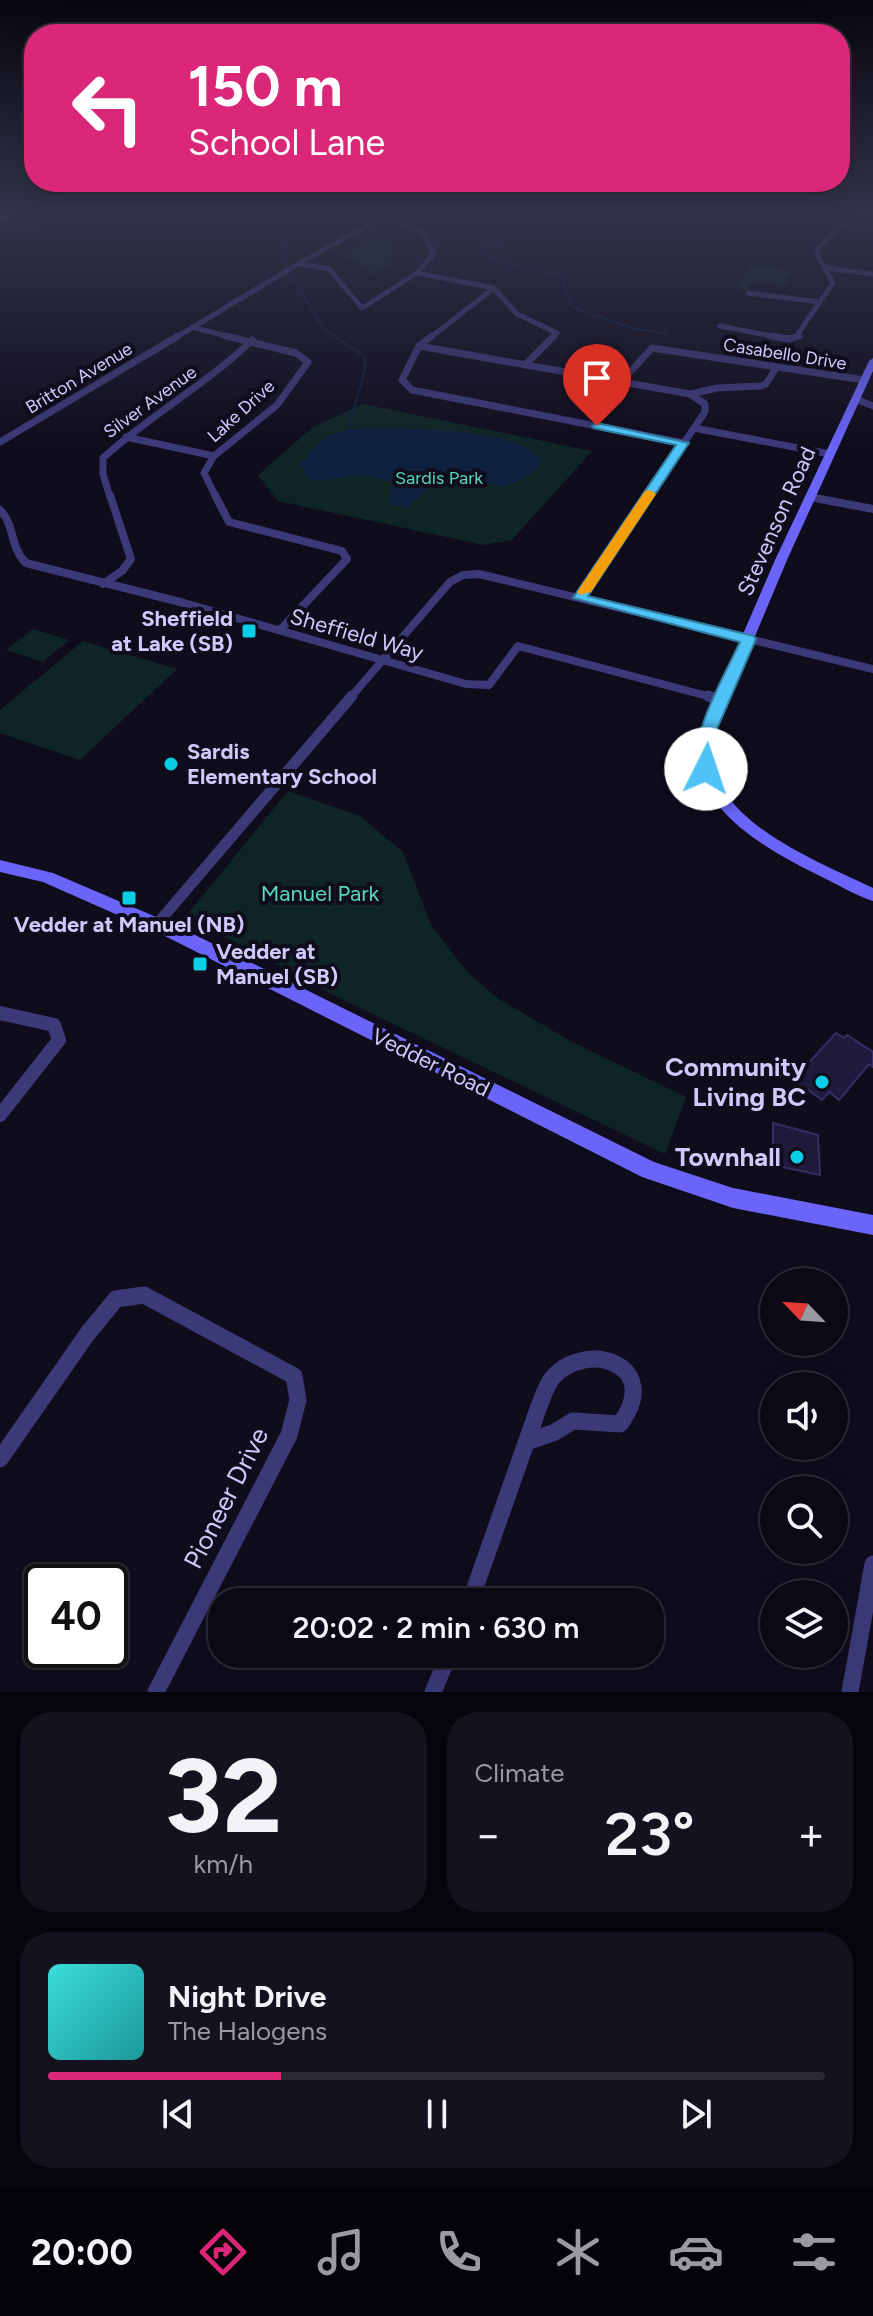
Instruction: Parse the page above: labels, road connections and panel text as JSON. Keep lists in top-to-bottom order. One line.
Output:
{"streets":{"street":["Casabello Drive","Britton Avenue","Silver Avenue","Lake Drive","Stevenson Road","Sheffield Way","Vedder Road","Pioneer Drive"]},"crossings":[["Casabello Drive","Stevenson Road"],["Britton Avenue","Lake Drive"],["Silver Avenue","Lake Drive"],["Silver Avenue","Sheffield Way"],["Lake Drive","Sheffield Way"],["Stevenson Road","Sheffield Way"]],"parks":["Sardis Park","Manuel Park"],"places":{"transit":["Sheffield at Lake (SB)","Vedder at Manuel (NB)","Vedder at Manuel (SB)"],"other":["Sardis Elementary School","Community Living BC","Townhall"]},"north":"top left","page":{"turn":["150 m","School Lane"],"limit":"40","trip":"20:02 · 2 min · 630 m","tile":[["32","km/h"],"Climate"],"heat":["−","23°","+"],"song":["Night Drive","The Halogens"],"tabs":"20:00"}}
